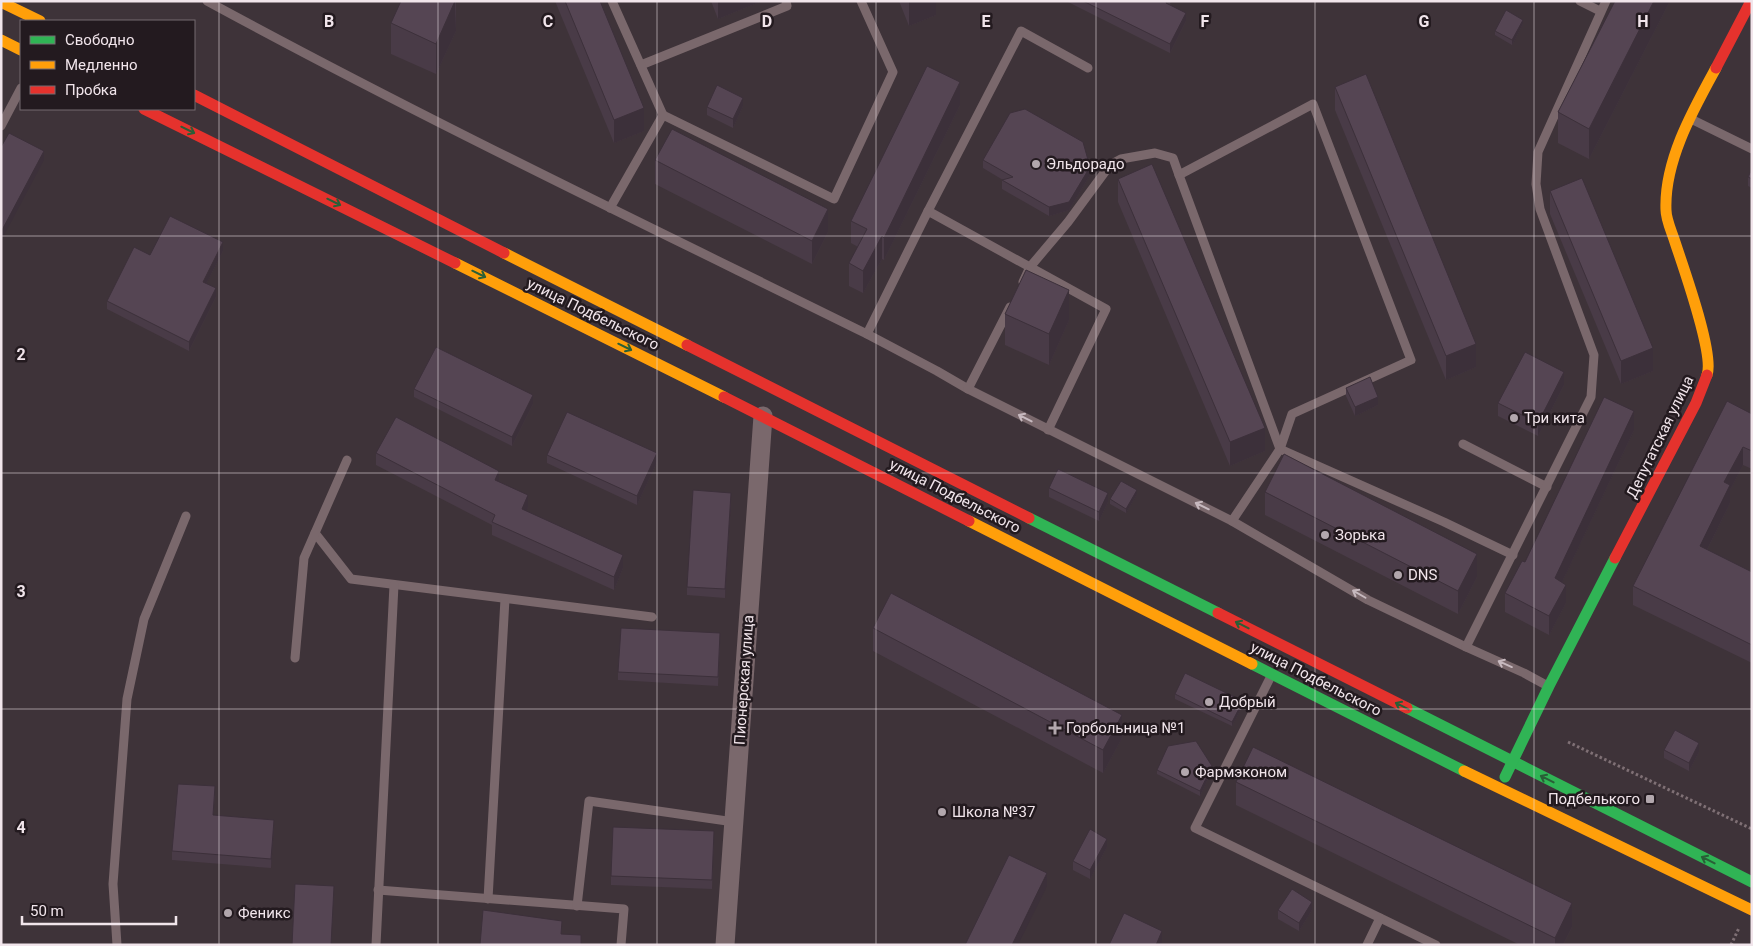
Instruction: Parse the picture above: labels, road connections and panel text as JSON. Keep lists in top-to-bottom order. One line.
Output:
{"streets":{"main road":["улица Подбельского","Депутатская улица"],"street":["Пионерская улица"]},"crossings":[["улица Подбельского","Депутатская улица"],["улица Подбельского","Пионерская улица"]],"places":{"other":["Эльдорадо","Три кита","Зорька","DNS","Добрый","Фармэконом","Школа №37","Феникс"],"health":["Горбольница №1"],"transit":["Подбелького"]},"legend":["Свободно","Медленно","Пробка"],"scale_bar":"50 m","grid":{"columns":["B","C","D","E","F","G","H"],"rows":["2","3","4"]}}
